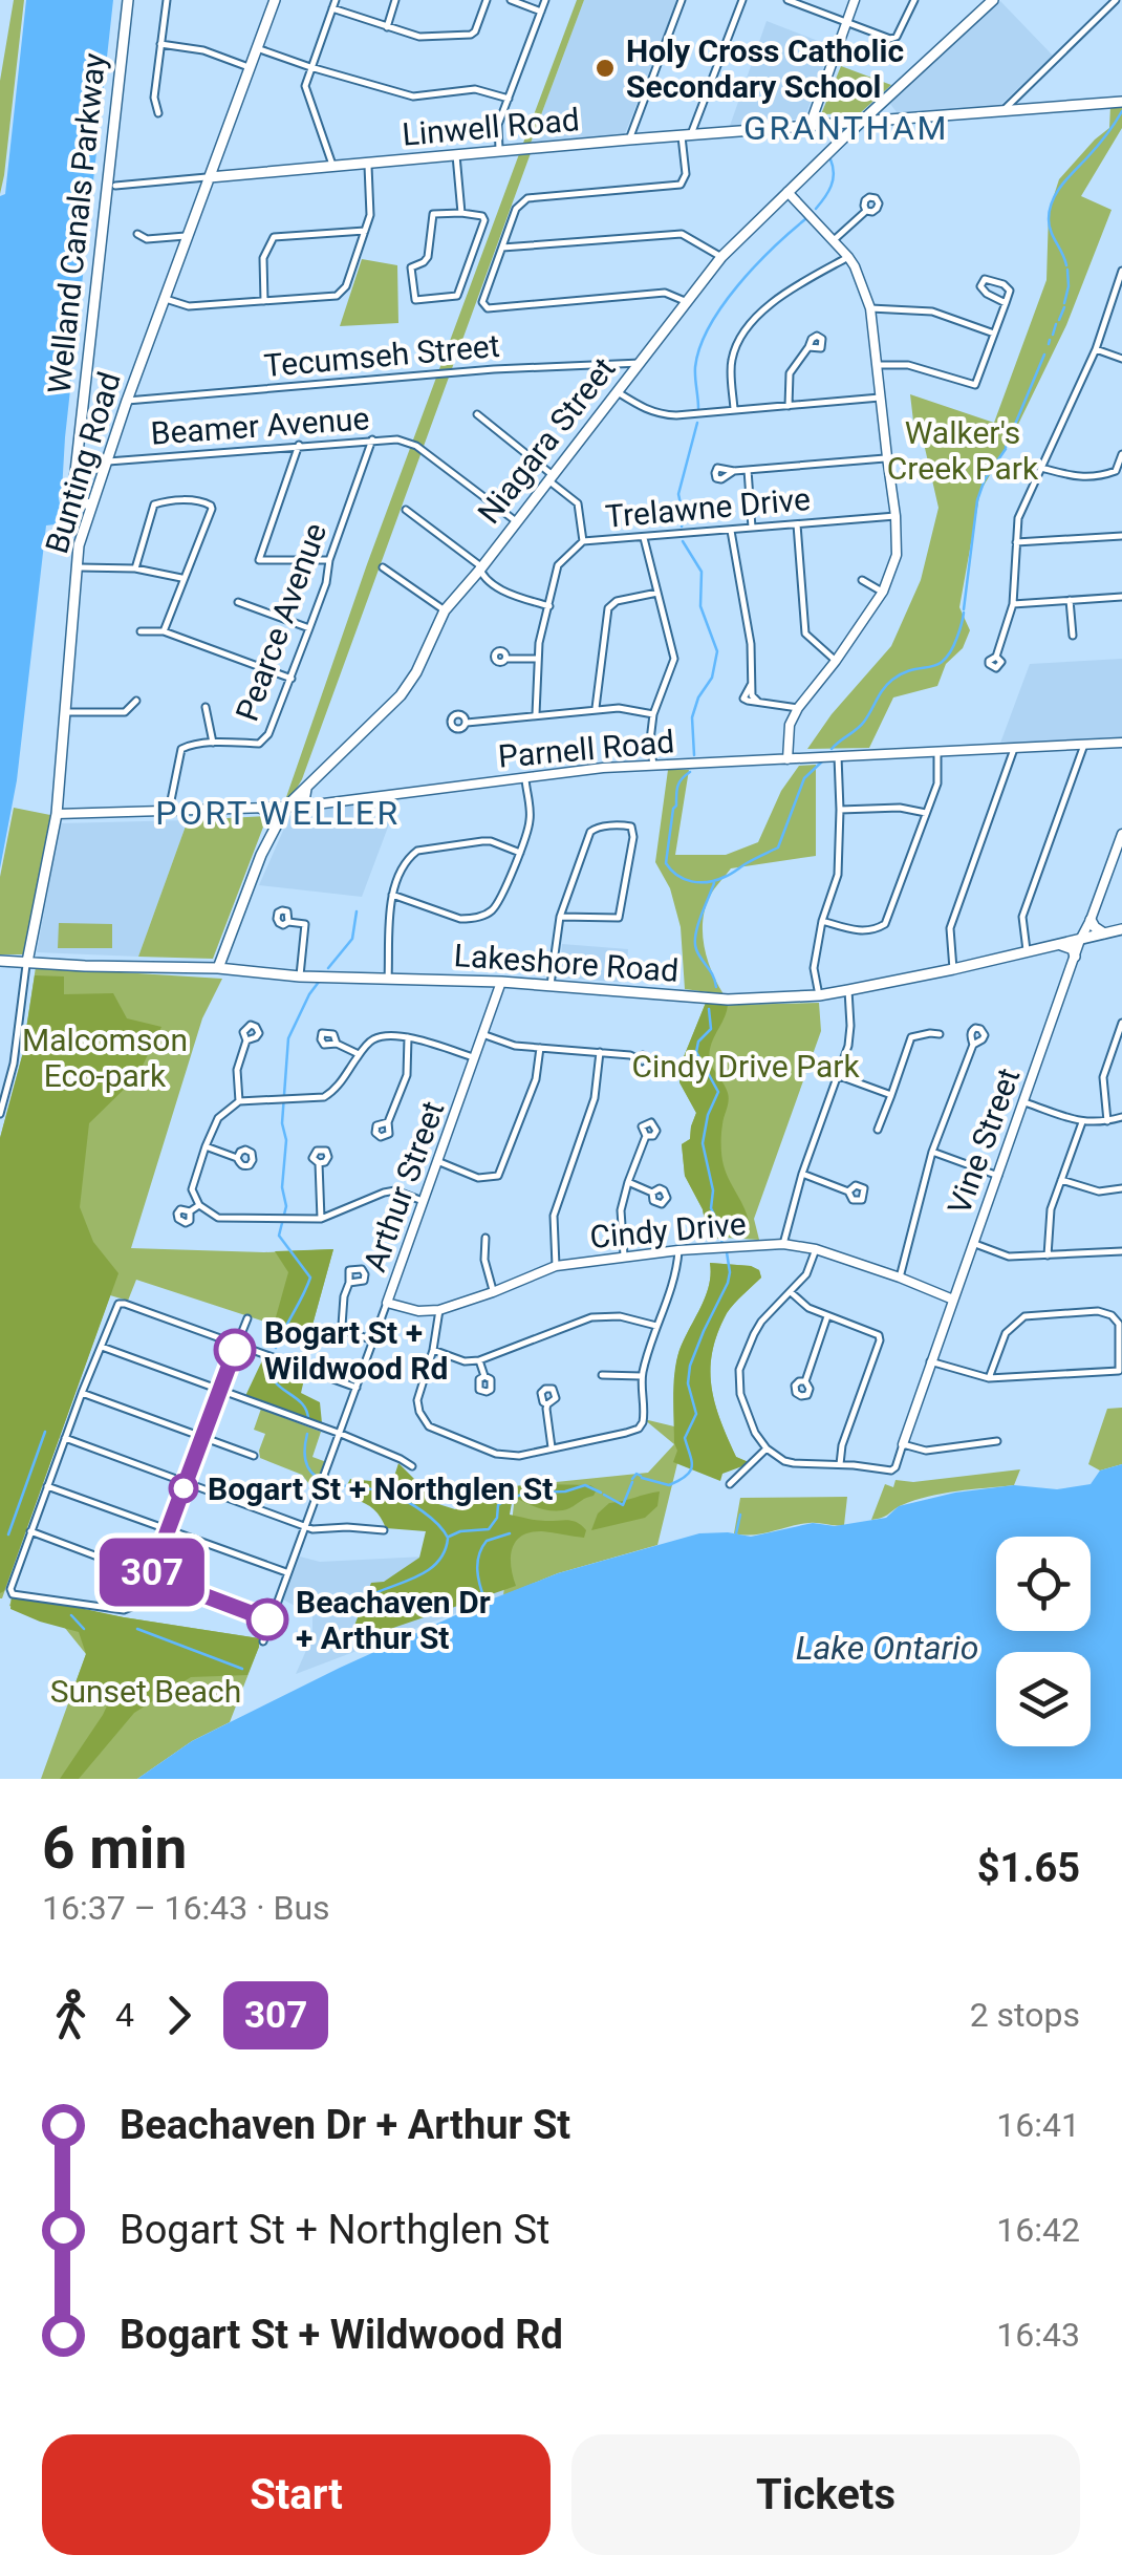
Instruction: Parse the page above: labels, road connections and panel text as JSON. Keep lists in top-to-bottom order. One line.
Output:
{"streets":{"main road":["Linwell Road","Welland Canals Parkway","Niagara Street","Bunting Road","Lakeshore Road"],"street":["Tecumseh Street","Beamer Avenue","Trelawne Drive","Pearce Avenue","Parnell Road","Vine Street","Arthur Street","Cindy Drive"]},"crossings":[["Linwell Road","Niagara Street"],["Linwell Road","Bunting Road"],["Welland Canals Parkway","Bunting Road"],["Tecumseh Street","Niagara Street"],["Tecumseh Street","Bunting Road"],["Beamer Avenue","Niagara Street"],["Beamer Avenue","Bunting Road"],["Beamer Avenue","Pearce Avenue"],["Niagara Street","Parnell Road"],["Niagara Street","Lakeshore Road"],["Bunting Road","Parnell Road"],["Bunting Road","Lakeshore Road"],["Pearce Avenue","Parnell Road"],["Lakeshore Road","Vine Street"],["Lakeshore Road","Arthur Street"],["Vine Street","Cindy Drive"],["Arthur Street","Cindy Drive"]],"districts":["GRANTHAM","PORT WELLER"],"water":["Lake Ontario"],"parks":["Walker's Creek Park","Malcomson Eco-park","Cindy Drive Park","Sunset Beach"],"places":["Holy Cross Catholic Secondary School","Bogart St + Wildwood Rd","Bogart St + Northglen St","Beachaven Dr + Arthur St"],"lines":["bus line 307"],"page":{"on_map":"307","heading":["6 min","16:37 – 16:43 · Bus","$1.65"],"legs":["4","307","2 stops"],"list":[{"name":"Beachaven Dr + Arthur St","value":"16:41"},{"name":"Bogart St + Northglen St","value":"16:42"},{"name":"Bogart St + Wildwood Rd","value":"16:43"}],"buttons":["Start","Tickets"]}}
